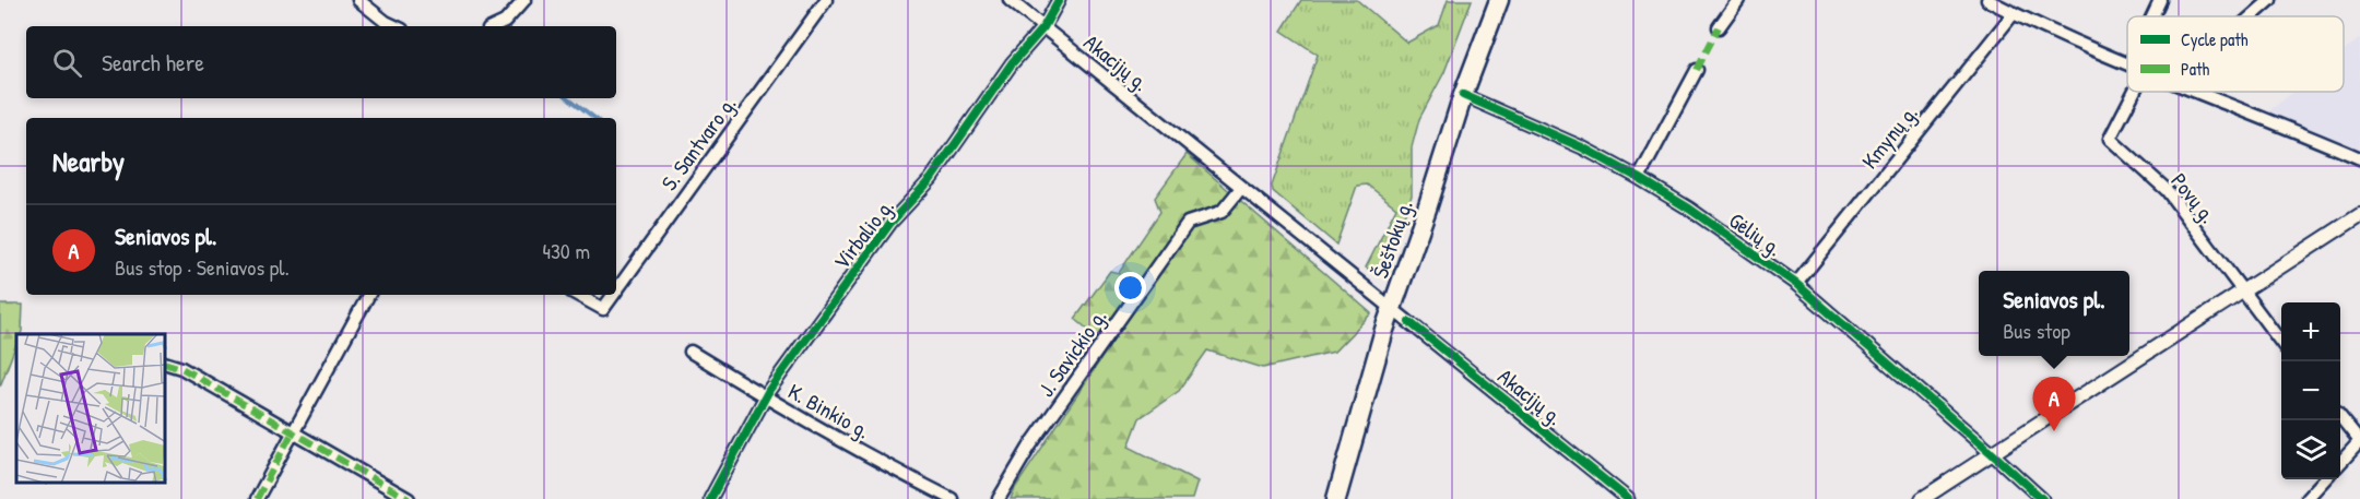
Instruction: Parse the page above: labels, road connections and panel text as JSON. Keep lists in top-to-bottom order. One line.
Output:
{"streets":{"main road":["Šeštokų g."],"street":["Akacijų g.","Kmynų g.","S. Santvaro g.","Povų g.","Virbalio g.","Gėlių g.","J. Savickio g.","K. Binkio g."]},"crossings":[["Akacijų g.","Virbalio g."],["Akacijų g.","Šeštokų g."],["Akacijų g.","J. Savickio g."],["Kmynų g.","Gėlių g."],["Virbalio g.","K. Binkio g."],["Gėlių g.","Šeštokų g."]],"legend":["Cycle path","Path"],"page":{"search":"Search here","heading":"Nearby","list":[{"mark":"A","name":"Seniavos pl.","note":"Bus stop · Seniavos pl.","value":"430 m"}],"popup":["Seniavos pl.","Bus stop"],"map_buttons":["+","−"],"pins":"A"}}
